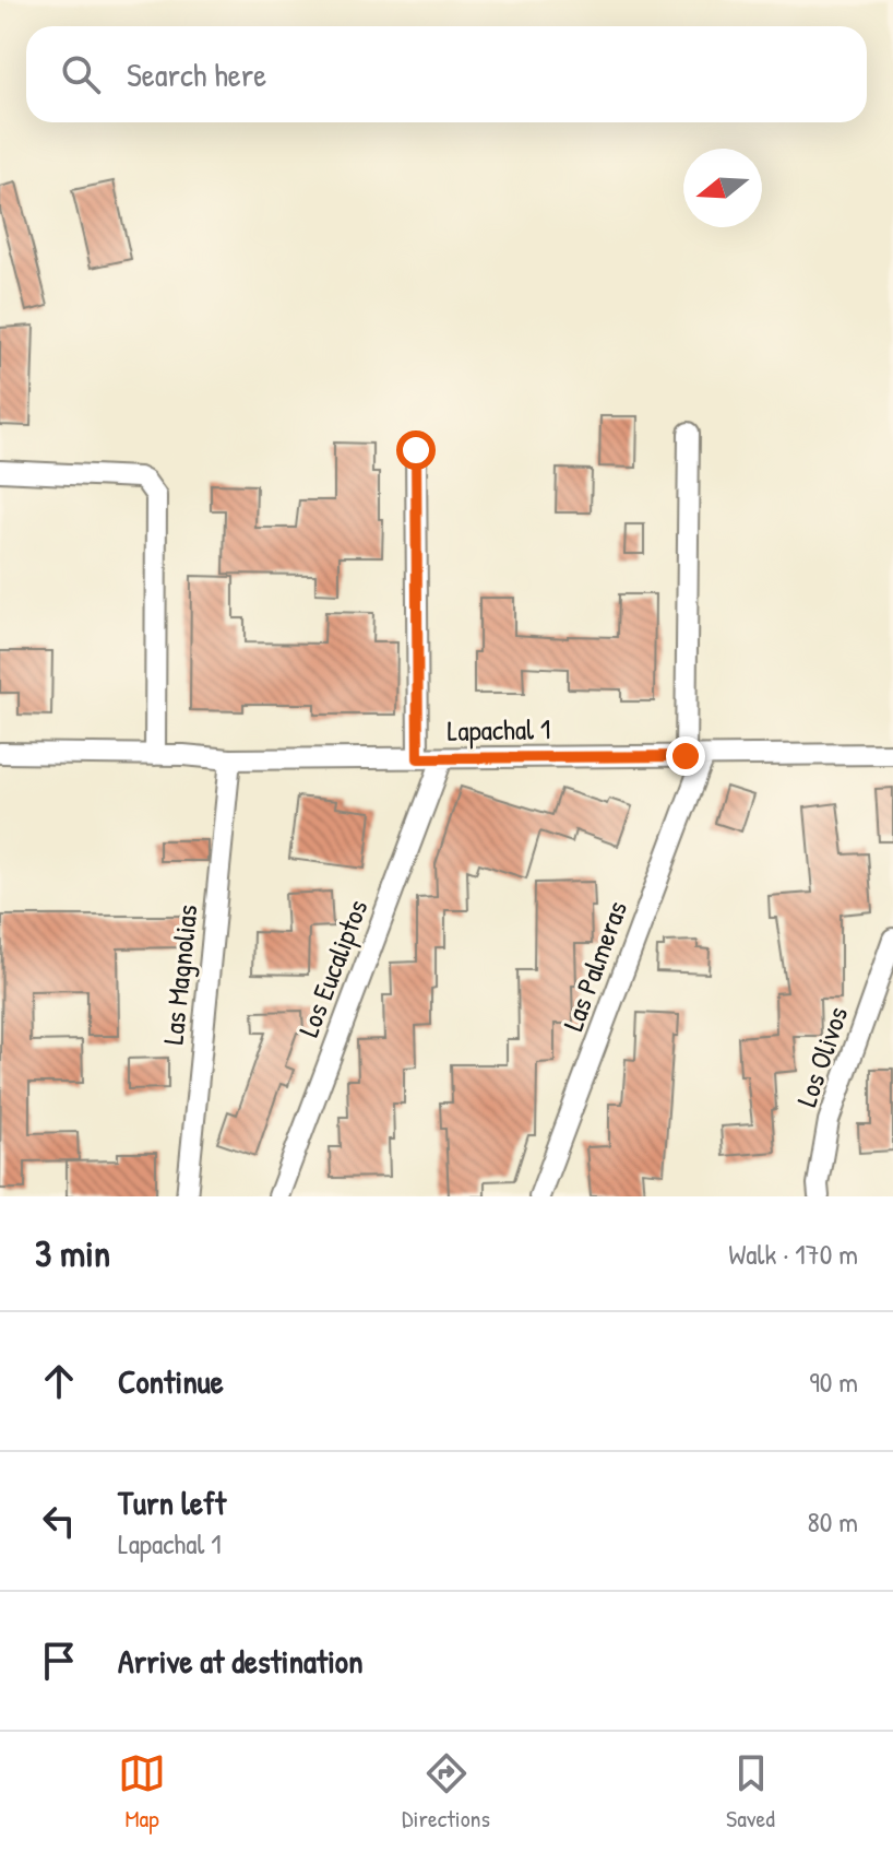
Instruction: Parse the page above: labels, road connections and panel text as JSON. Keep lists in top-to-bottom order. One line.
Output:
{"streets":{"street":["Lapachal 1","Las Palmeras","Los Eucaliptos","Las Magnolias","Los Olivos"]},"crossings":[["Lapachal 1","Las Palmeras"],["Lapachal 1","Los Eucaliptos"],["Lapachal 1","Las Magnolias"]],"north":"left","page":{"search":"Search here","heading":["3 min","Walk · 170 m"],"list":[["Continue","90 m"],["Turn left","Lapachal 1","80 m"],"Arrive at destination"],"nav":["Map","Directions","Saved"]}}
